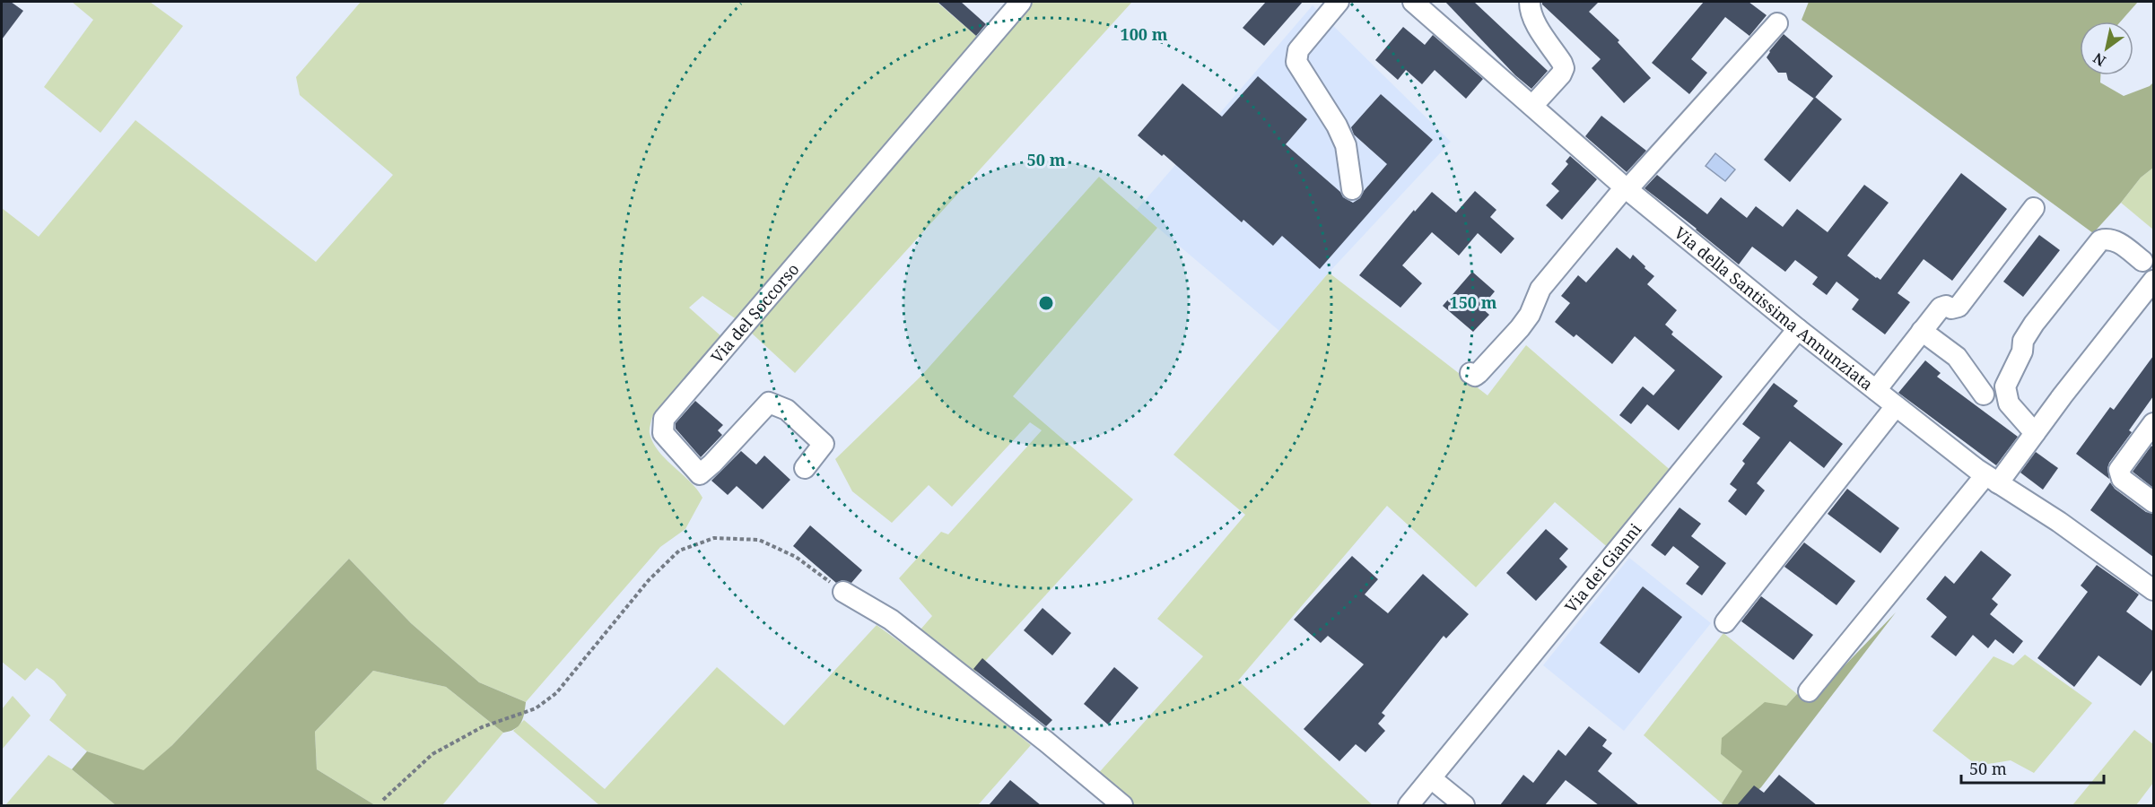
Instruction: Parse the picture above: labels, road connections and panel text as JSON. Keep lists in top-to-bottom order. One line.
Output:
{"streets":{"street":["Via della Santissima Annunziata","Via del Soccorso","Via dei Gianni"]},"crossings":[["Via della Santissima Annunziata","Via dei Gianni"]],"scale_bar":"50 m","north":"bottom left","rings":["100 m","50 m","150 m"]}
